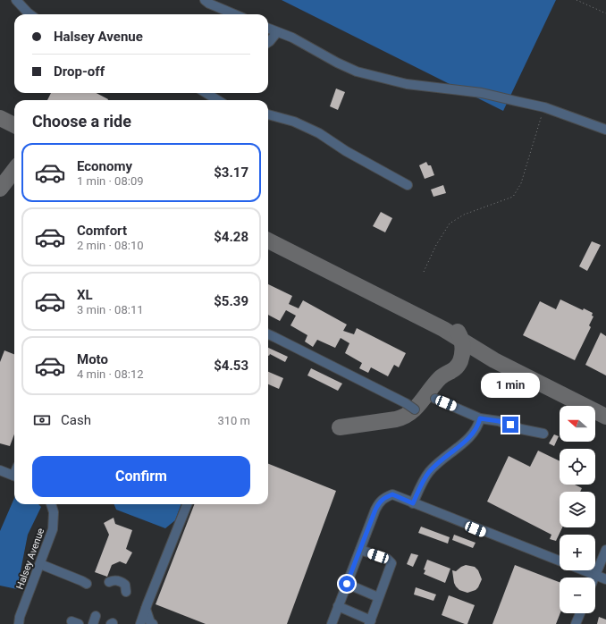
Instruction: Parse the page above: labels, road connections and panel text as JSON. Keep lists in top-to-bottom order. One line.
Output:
{"streets":{"street":["Halsey Avenue"]},"north":"left","page":{"banner":["Halsey Avenue","Drop-off"],"heading":"Choose a ride","list":[{"name":"Economy","note":"1 min · 08:09","value":"$3.17"},{"name":"Comfort","note":"2 min · 08:10","value":"$4.28"},{"name":"XL","note":"3 min · 08:11","value":"$5.39"},{"name":"Moto","note":"4 min · 08:12","value":"$4.53"}],"bubble":"1 min","pay":["Cash","310 m"],"map_buttons":["+","−"],"buttons":"Confirm"}}
